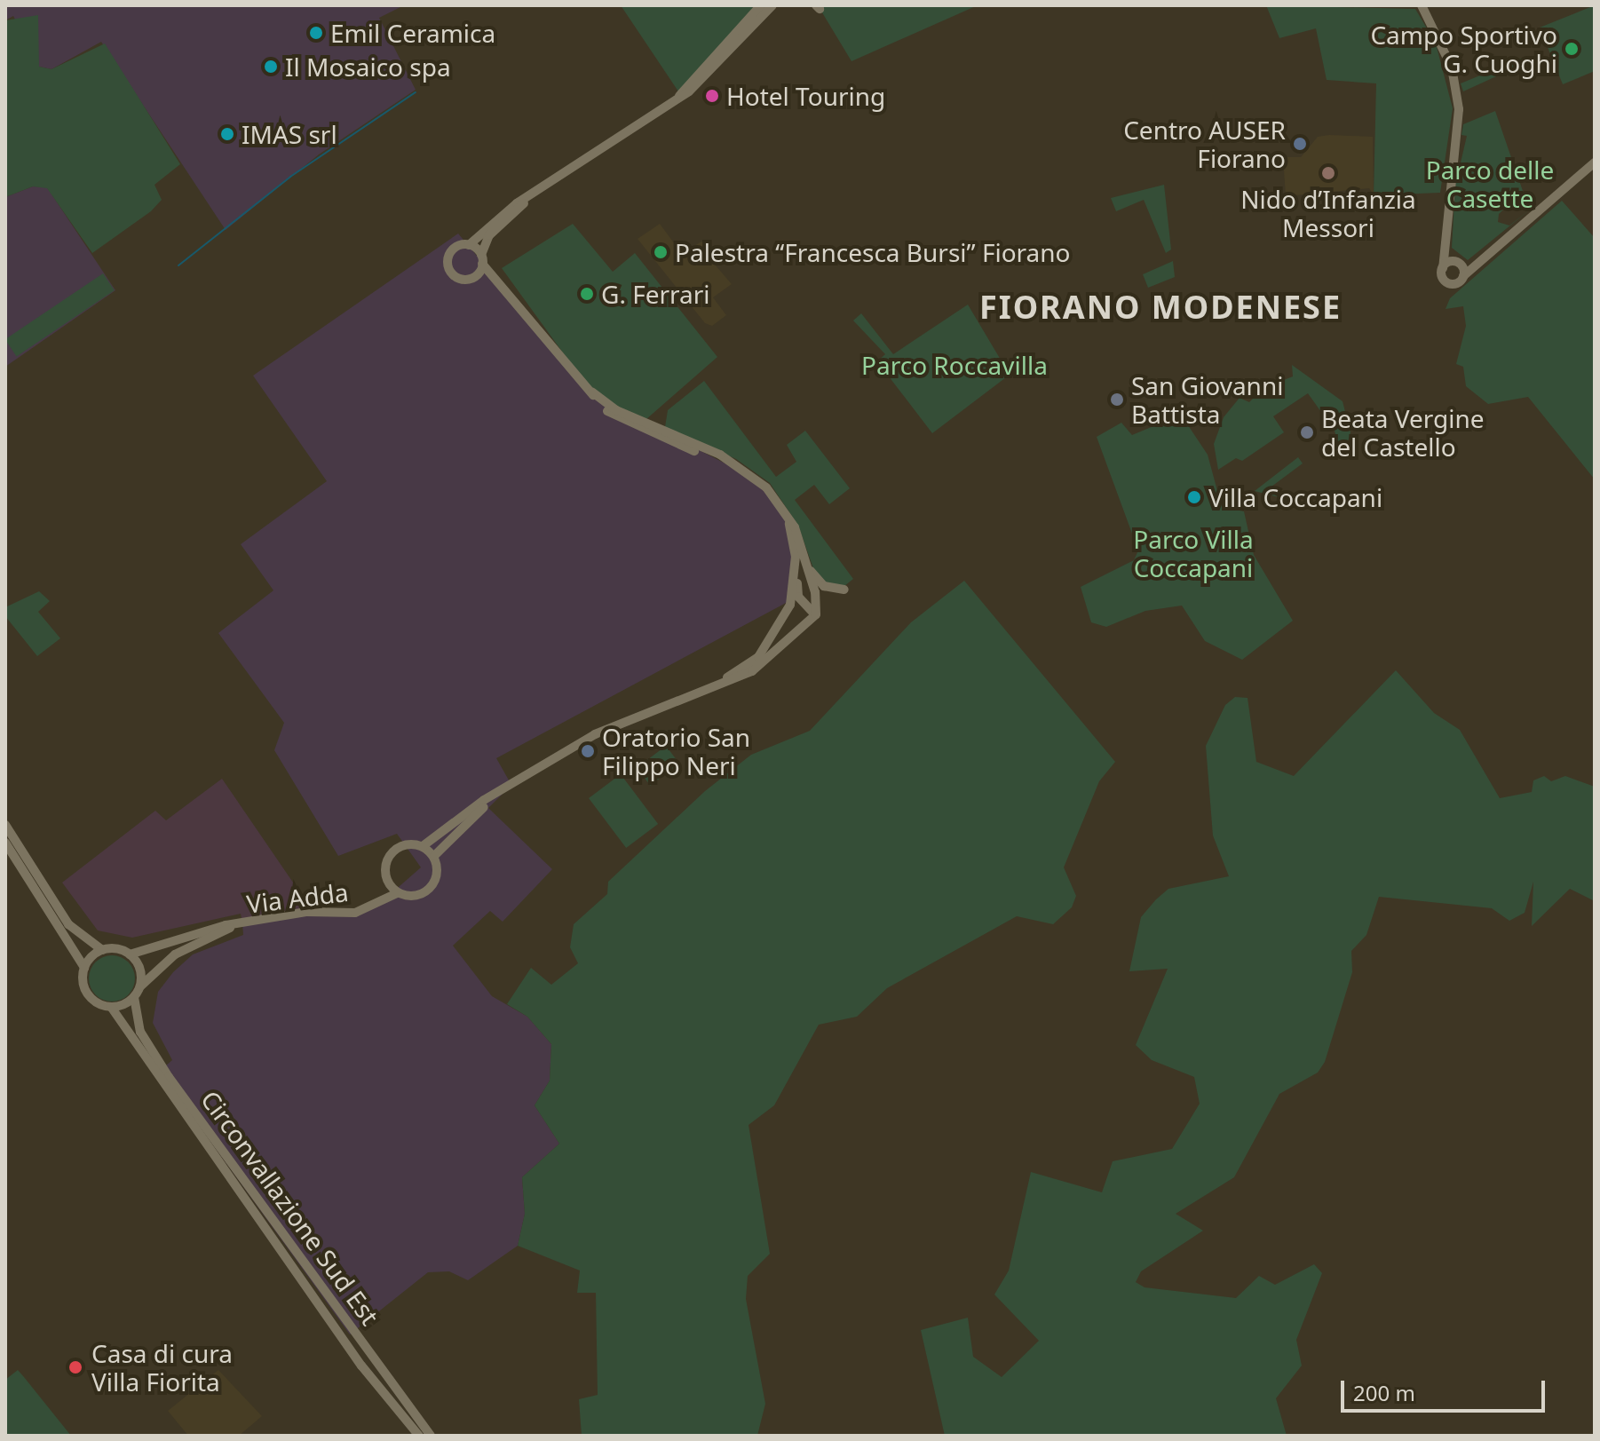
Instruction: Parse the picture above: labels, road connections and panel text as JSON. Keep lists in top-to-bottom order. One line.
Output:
{"streets":{"street":["Via Adda","Circonvallazione Sud Est"]},"districts":["FIORANO MODENESE"],"parks":["Parco delle Casette","Parco Roccavilla","Parco Villa Coccapani"],"places":["Emil Ceramica","Campo Sportivo G. Cuoghi","Il Mosaico spa","Hotel Touring","IMAS srl","Centro AUSER Fiorano","Nido d’Infanzia Messori","Palestra “Francesca Bursi” Fiorano","G. Ferrari","San Giovanni Battista","Beata Vergine del Castello","Villa Coccapani","Oratorio San Filippo Neri","Casa di cura Villa Fiorita"],"scale_bar":"200 m"}
